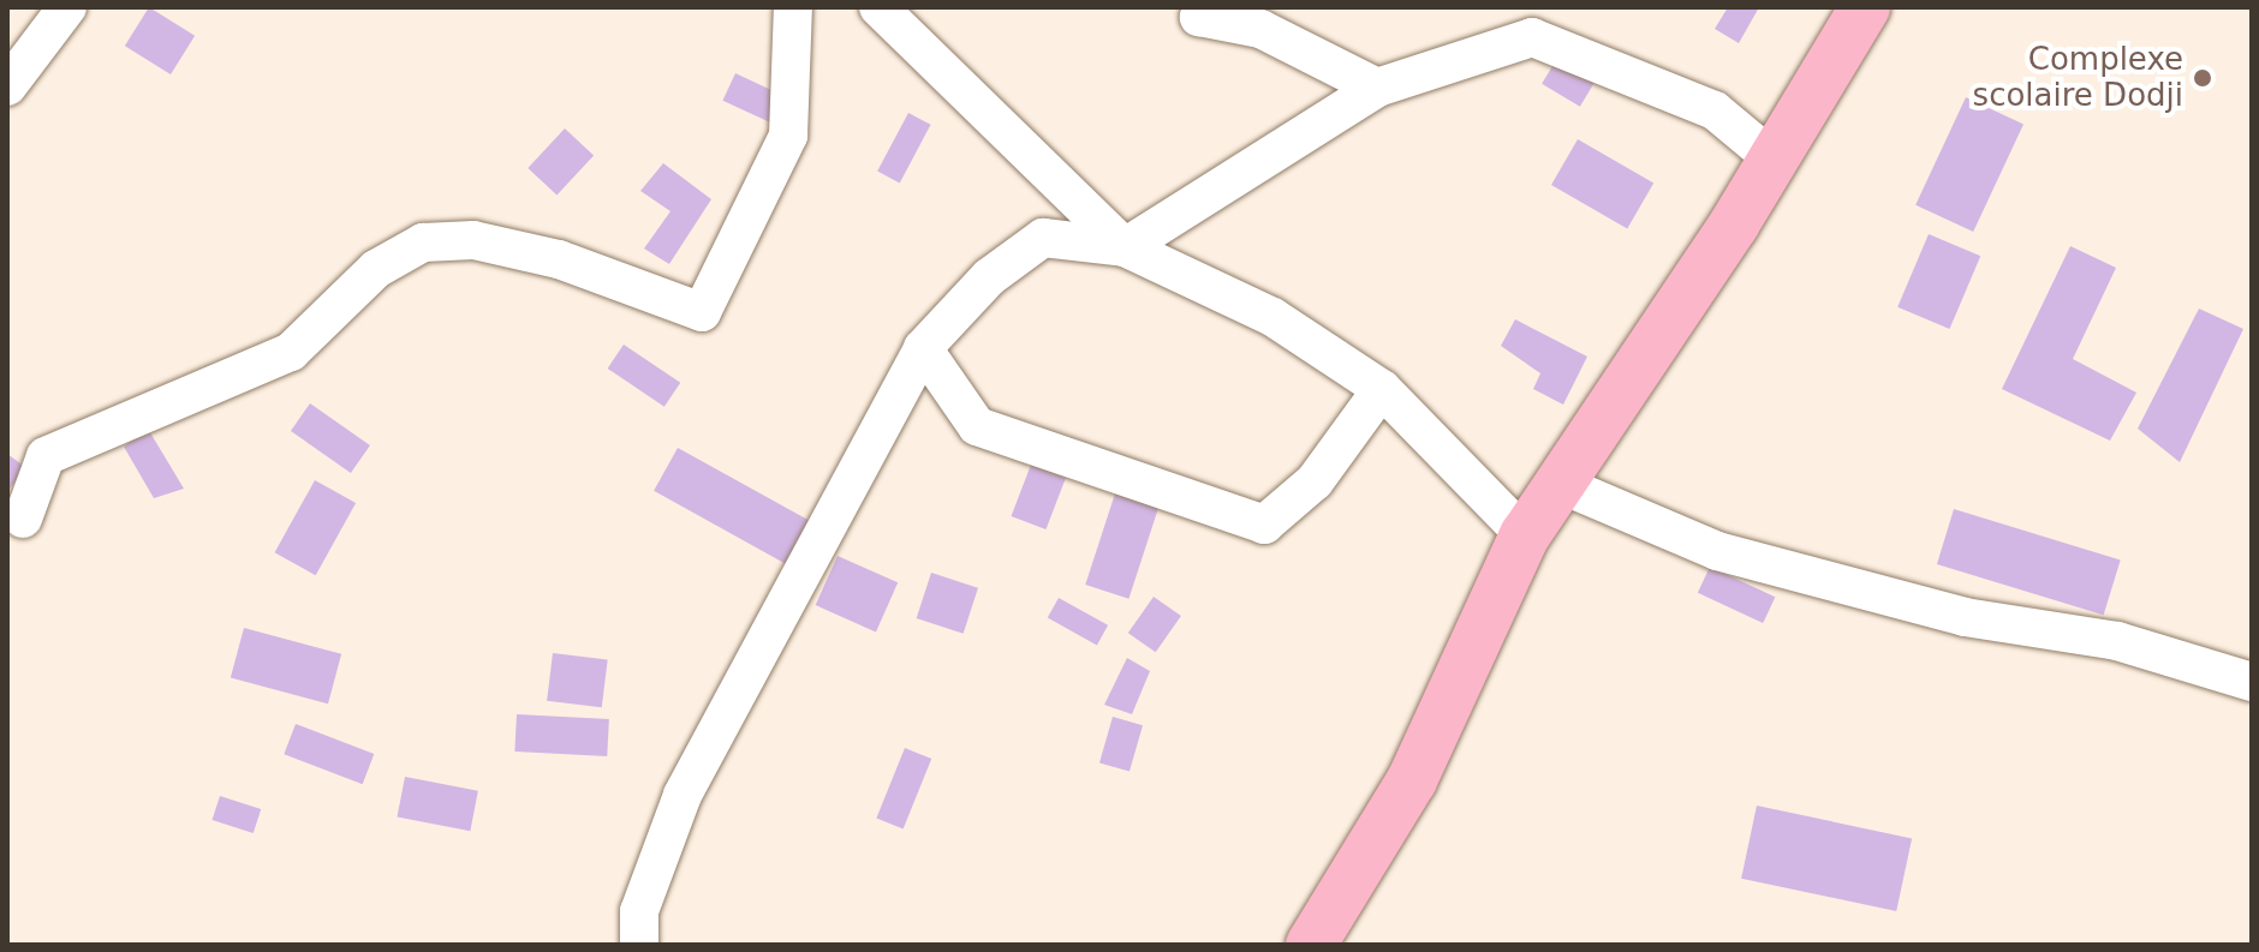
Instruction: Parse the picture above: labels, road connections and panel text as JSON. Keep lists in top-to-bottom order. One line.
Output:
{"places":["Complexe scolaire Dodji"]}
